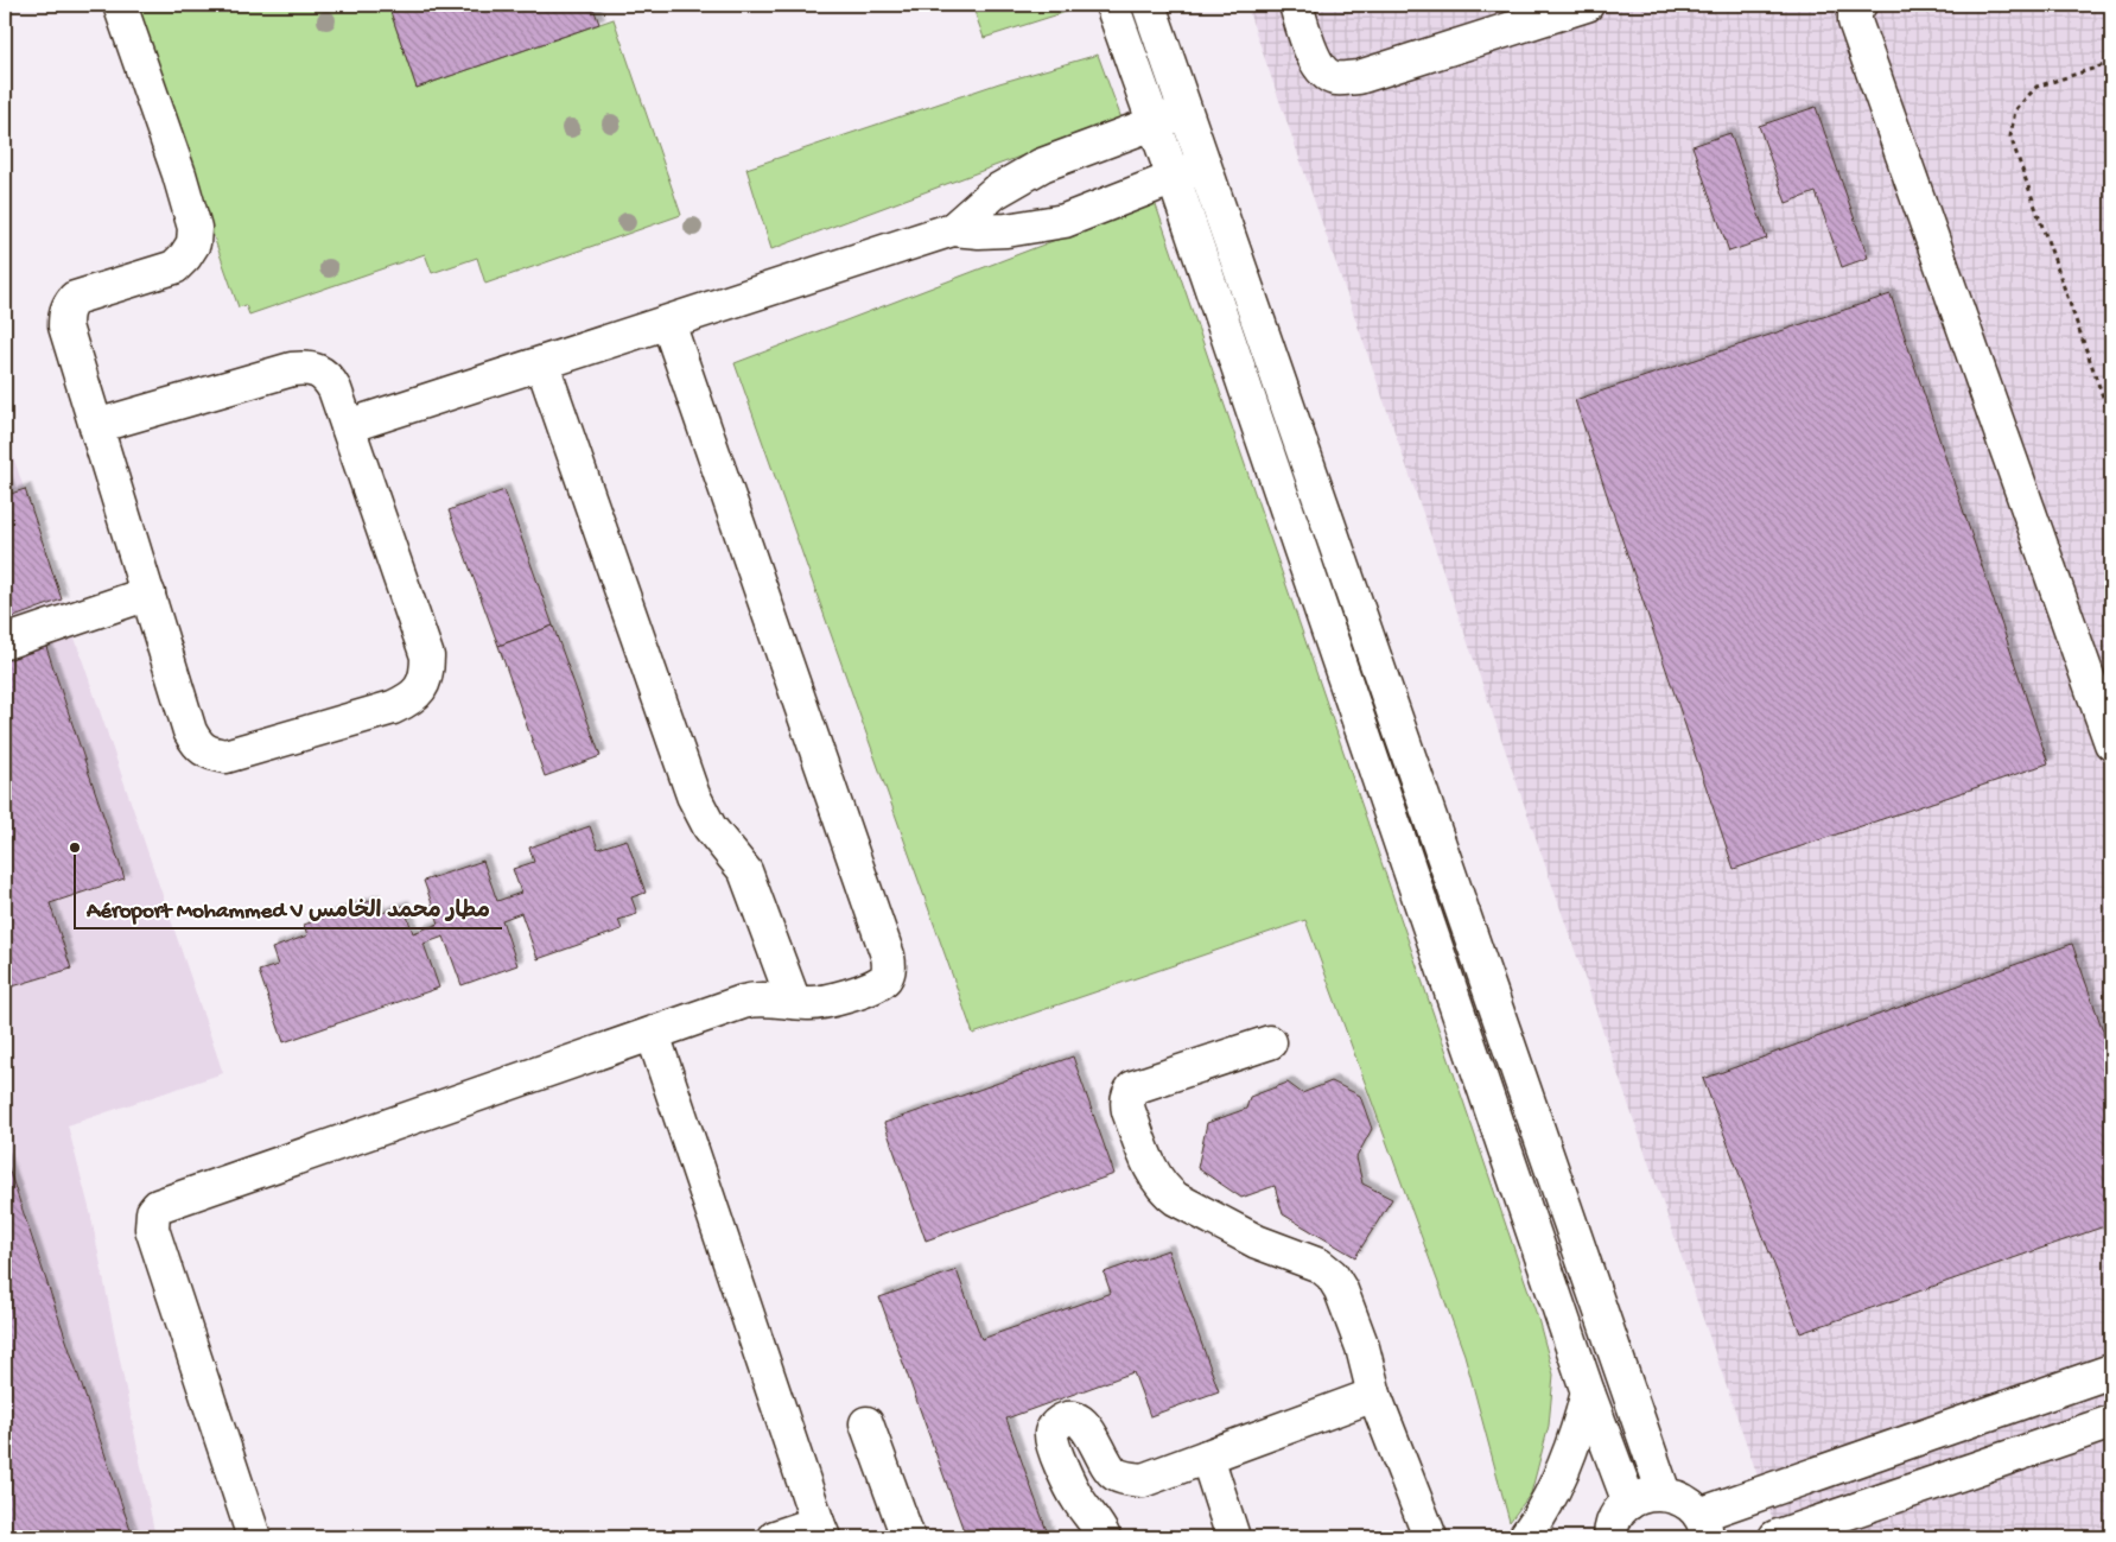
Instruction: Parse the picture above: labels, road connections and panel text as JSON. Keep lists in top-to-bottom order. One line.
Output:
{"places":["Aéroport Mohammed V مطار محمد الخامس"]}
